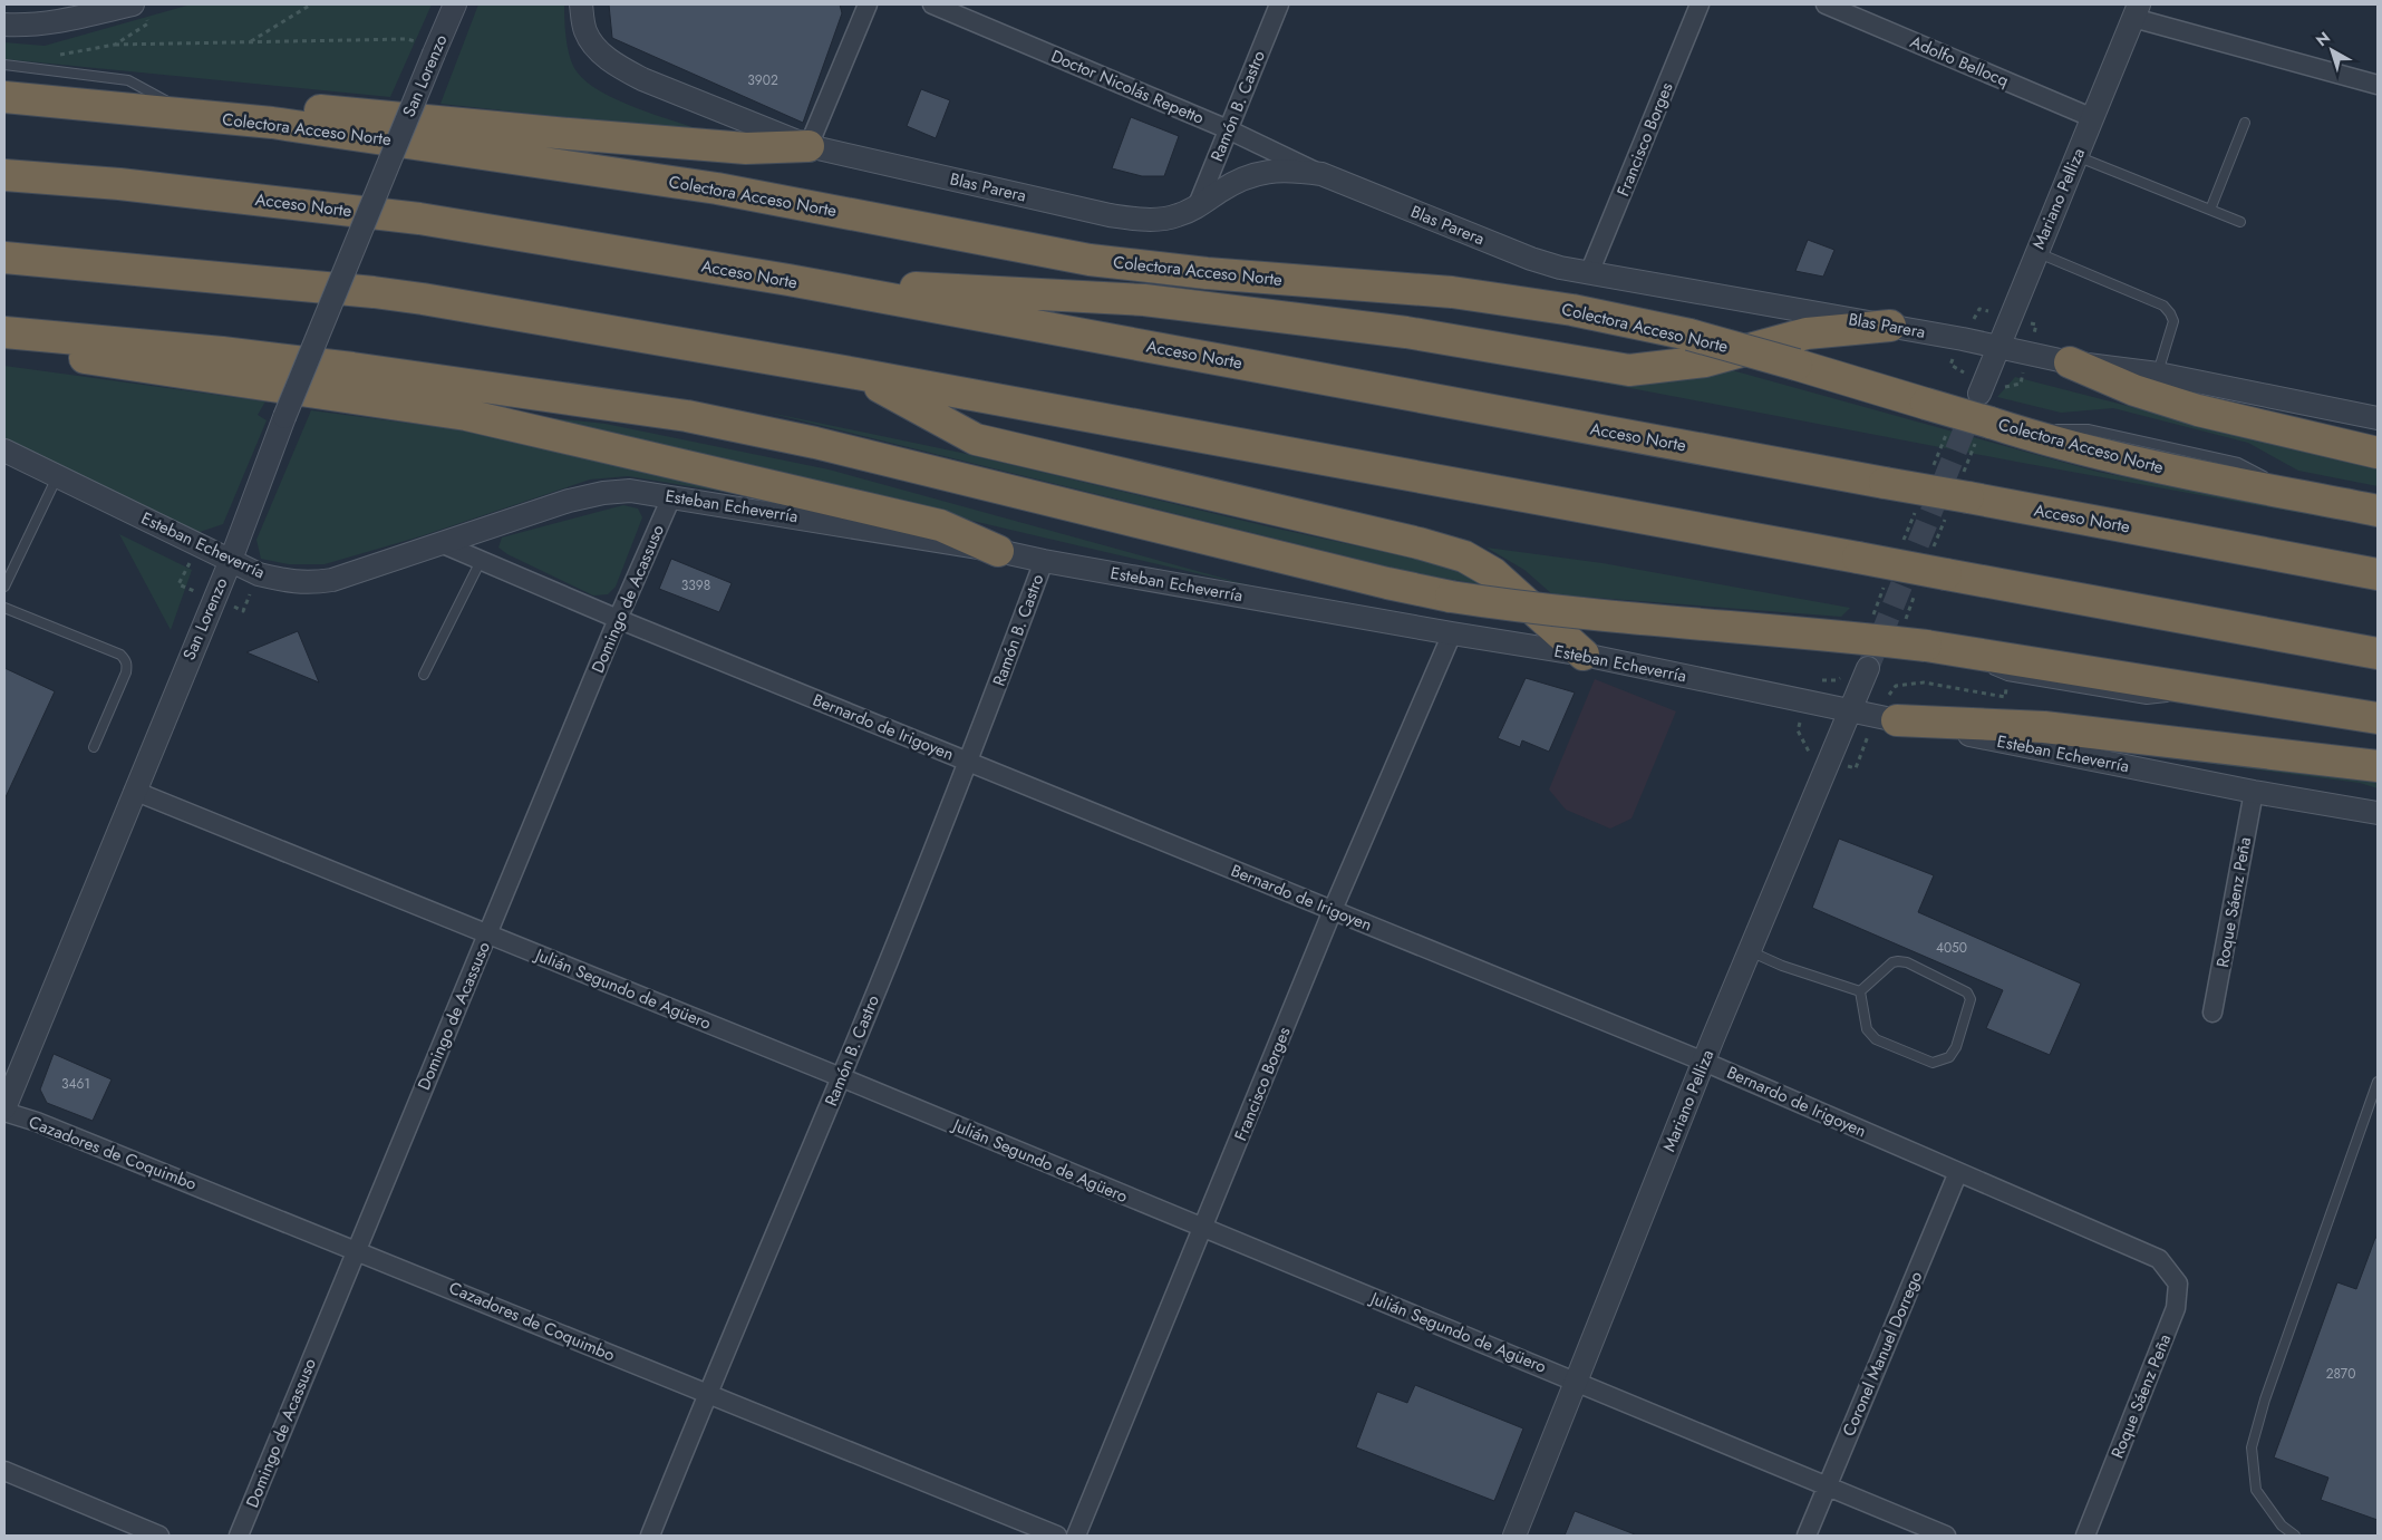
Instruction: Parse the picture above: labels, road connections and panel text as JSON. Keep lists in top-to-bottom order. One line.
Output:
{"streets":{"highway":["Colectora Acceso Norte","Acceso Norte"],"street":["Adolfo Bellocq","San Lorenzo","Doctor Nicolás Repetto","Ramón B. Castro","Francisco Borges","Blas Parera","Mariano Pelliza","Esteban Echeverría","Domingo de Acassuso","Bernardo de Irigoyen","Roque Sáenz Peña","Julián Segundo de Agüero","Cazadores de Coquimbo","Coronel Manuel Dorrego"]},"crossings":[["Adolfo Bellocq","Mariano Pelliza"],["San Lorenzo","Esteban Echeverría"],["San Lorenzo","Julián Segundo de Agüero"],["San Lorenzo","Cazadores de Coquimbo"],["Doctor Nicolás Repetto","Ramón B. Castro"],["Doctor Nicolás Repetto","Blas Parera"],["Ramón B. Castro","Blas Parera"],["Ramón B. Castro","Esteban Echeverría"],["Ramón B. Castro","Bernardo de Irigoyen"],["Ramón B. Castro","Julián Segundo de Agüero"],["Ramón B. Castro","Cazadores de Coquimbo"],["Francisco Borges","Blas Parera"],["Francisco Borges","Esteban Echeverría"],["Francisco Borges","Bernardo de Irigoyen"],["Francisco Borges","Julián Segundo de Agüero"],["Blas Parera","Mariano Pelliza"],["Mariano Pelliza","Esteban Echeverría"],["Mariano Pelliza","Bernardo de Irigoyen"],["Mariano Pelliza","Julián Segundo de Agüero"],["Esteban Echeverría","Domingo de Acassuso"],["Esteban Echeverría","Bernardo de Irigoyen"],["Esteban Echeverría","Roque Sáenz Peña"],["Domingo de Acassuso","Bernardo de Irigoyen"],["Domingo de Acassuso","Julián Segundo de Agüero"],["Domingo de Acassuso","Cazadores de Coquimbo"],["Bernardo de Irigoyen","Roque Sáenz Peña"],["Bernardo de Irigoyen","Coronel Manuel Dorrego"],["Julián Segundo de Agüero","Coronel Manuel Dorrego"]],"house_numbers":["3902","3398","4050","3461","2870"],"north":"top left"}
